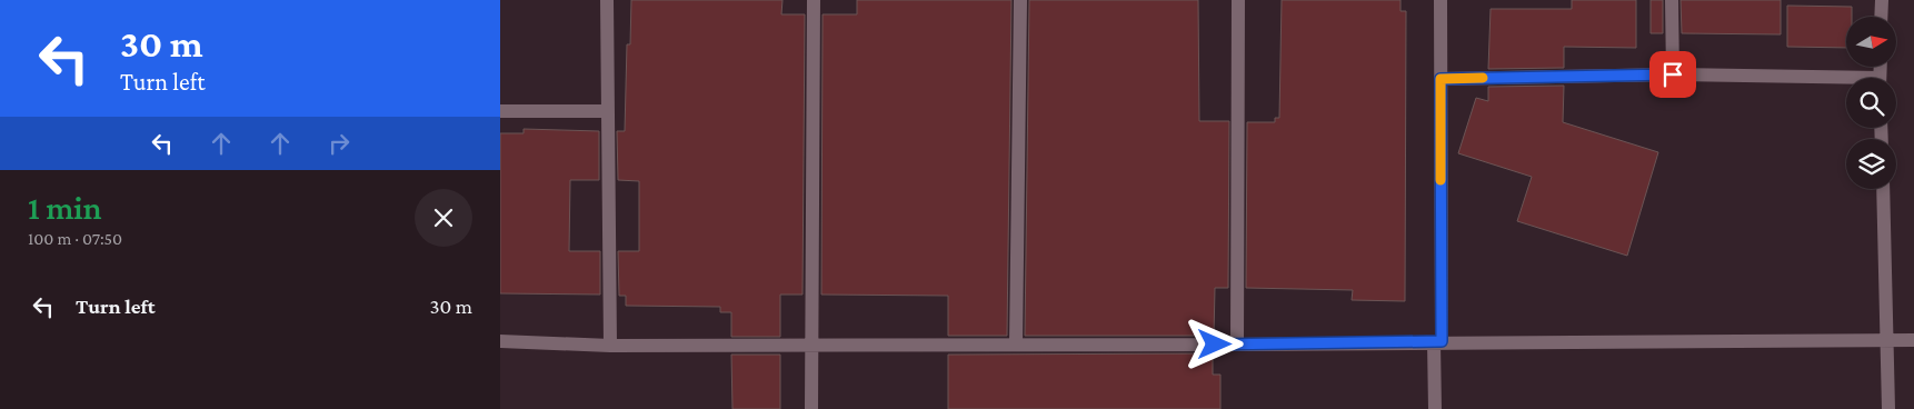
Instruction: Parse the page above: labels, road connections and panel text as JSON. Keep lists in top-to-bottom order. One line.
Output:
{"north":"right","page":{"turn":["30 m","Turn left"],"heading":["1 min","100 m · 07:50"],"list":[{"name":"Turn left","value":"30 m"}]}}
